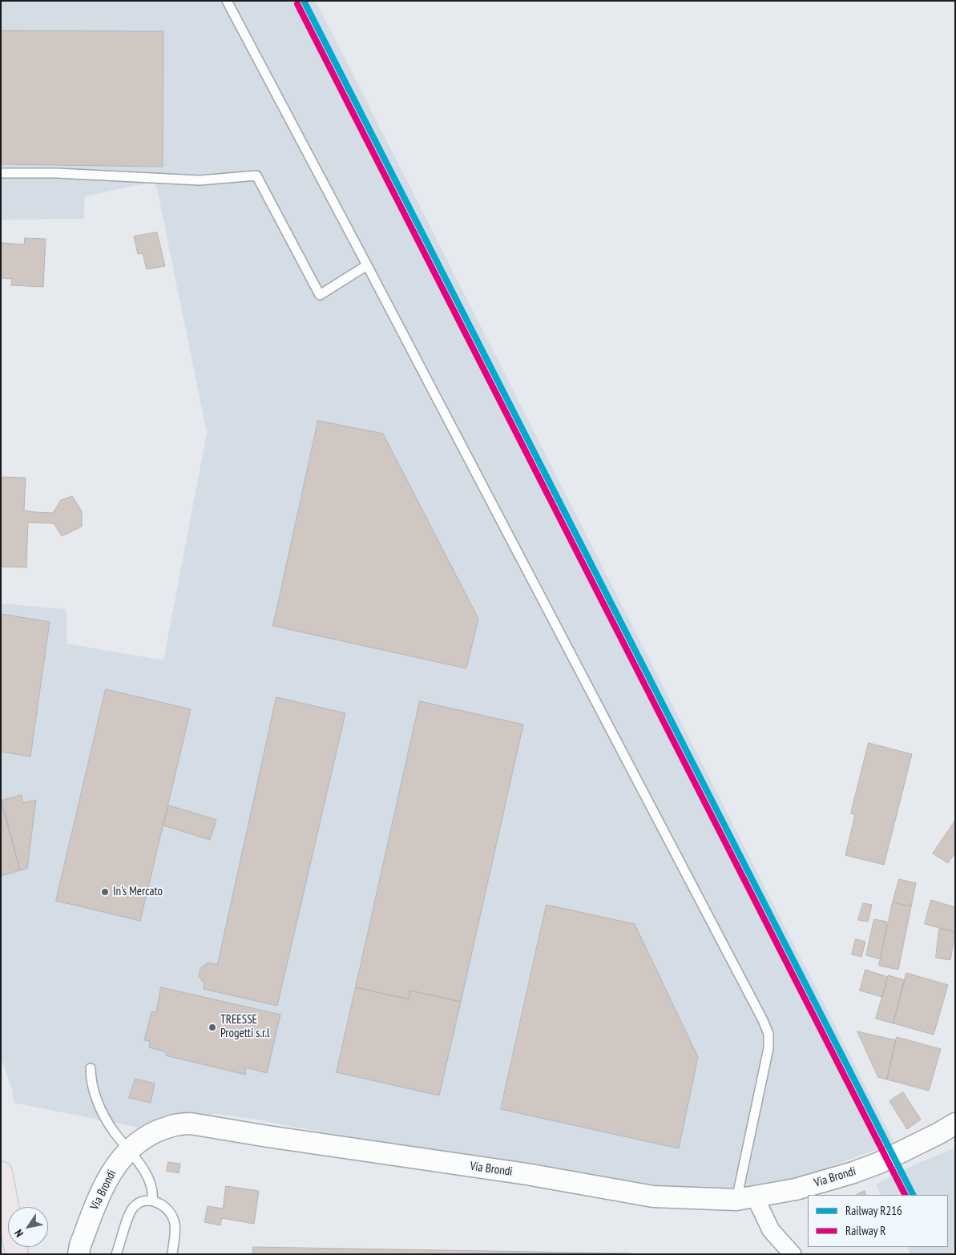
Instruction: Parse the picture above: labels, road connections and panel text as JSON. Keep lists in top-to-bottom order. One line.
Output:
{"streets":{"street":["Via Brondi"]},"places":["In's Mercato","TREESSE Progetti s.r.l"],"lines":["rail line R216","rail line R"],"legend":["Railway R216","Railway R"],"north":"bottom left"}
